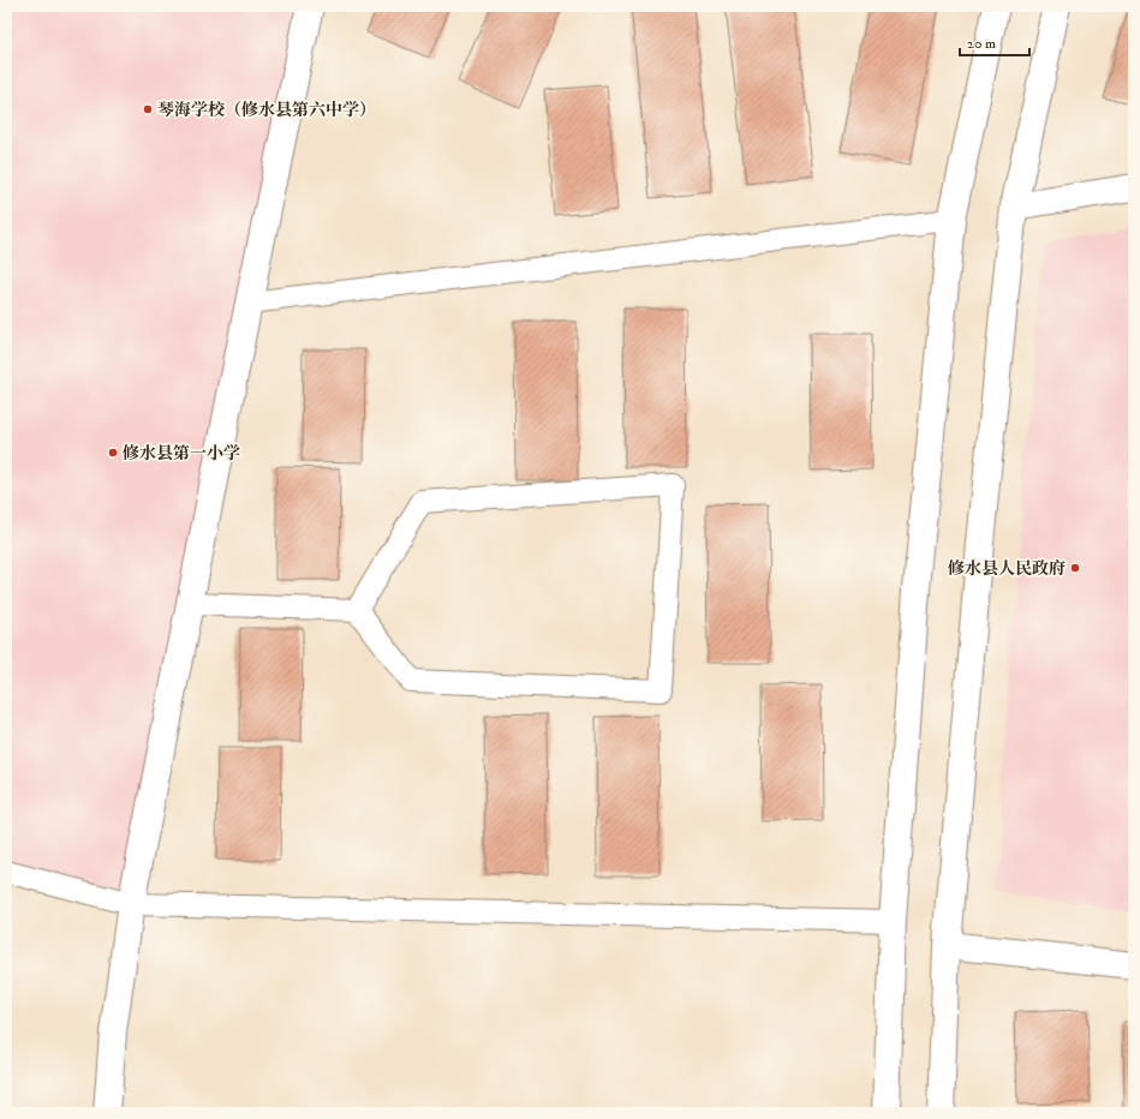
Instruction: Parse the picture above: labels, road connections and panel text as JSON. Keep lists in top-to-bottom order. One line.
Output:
{"places":["琴海学校（修水县第六中学）","修水县第一小学","修水县人民政府"],"scale_bar":"20 m"}
